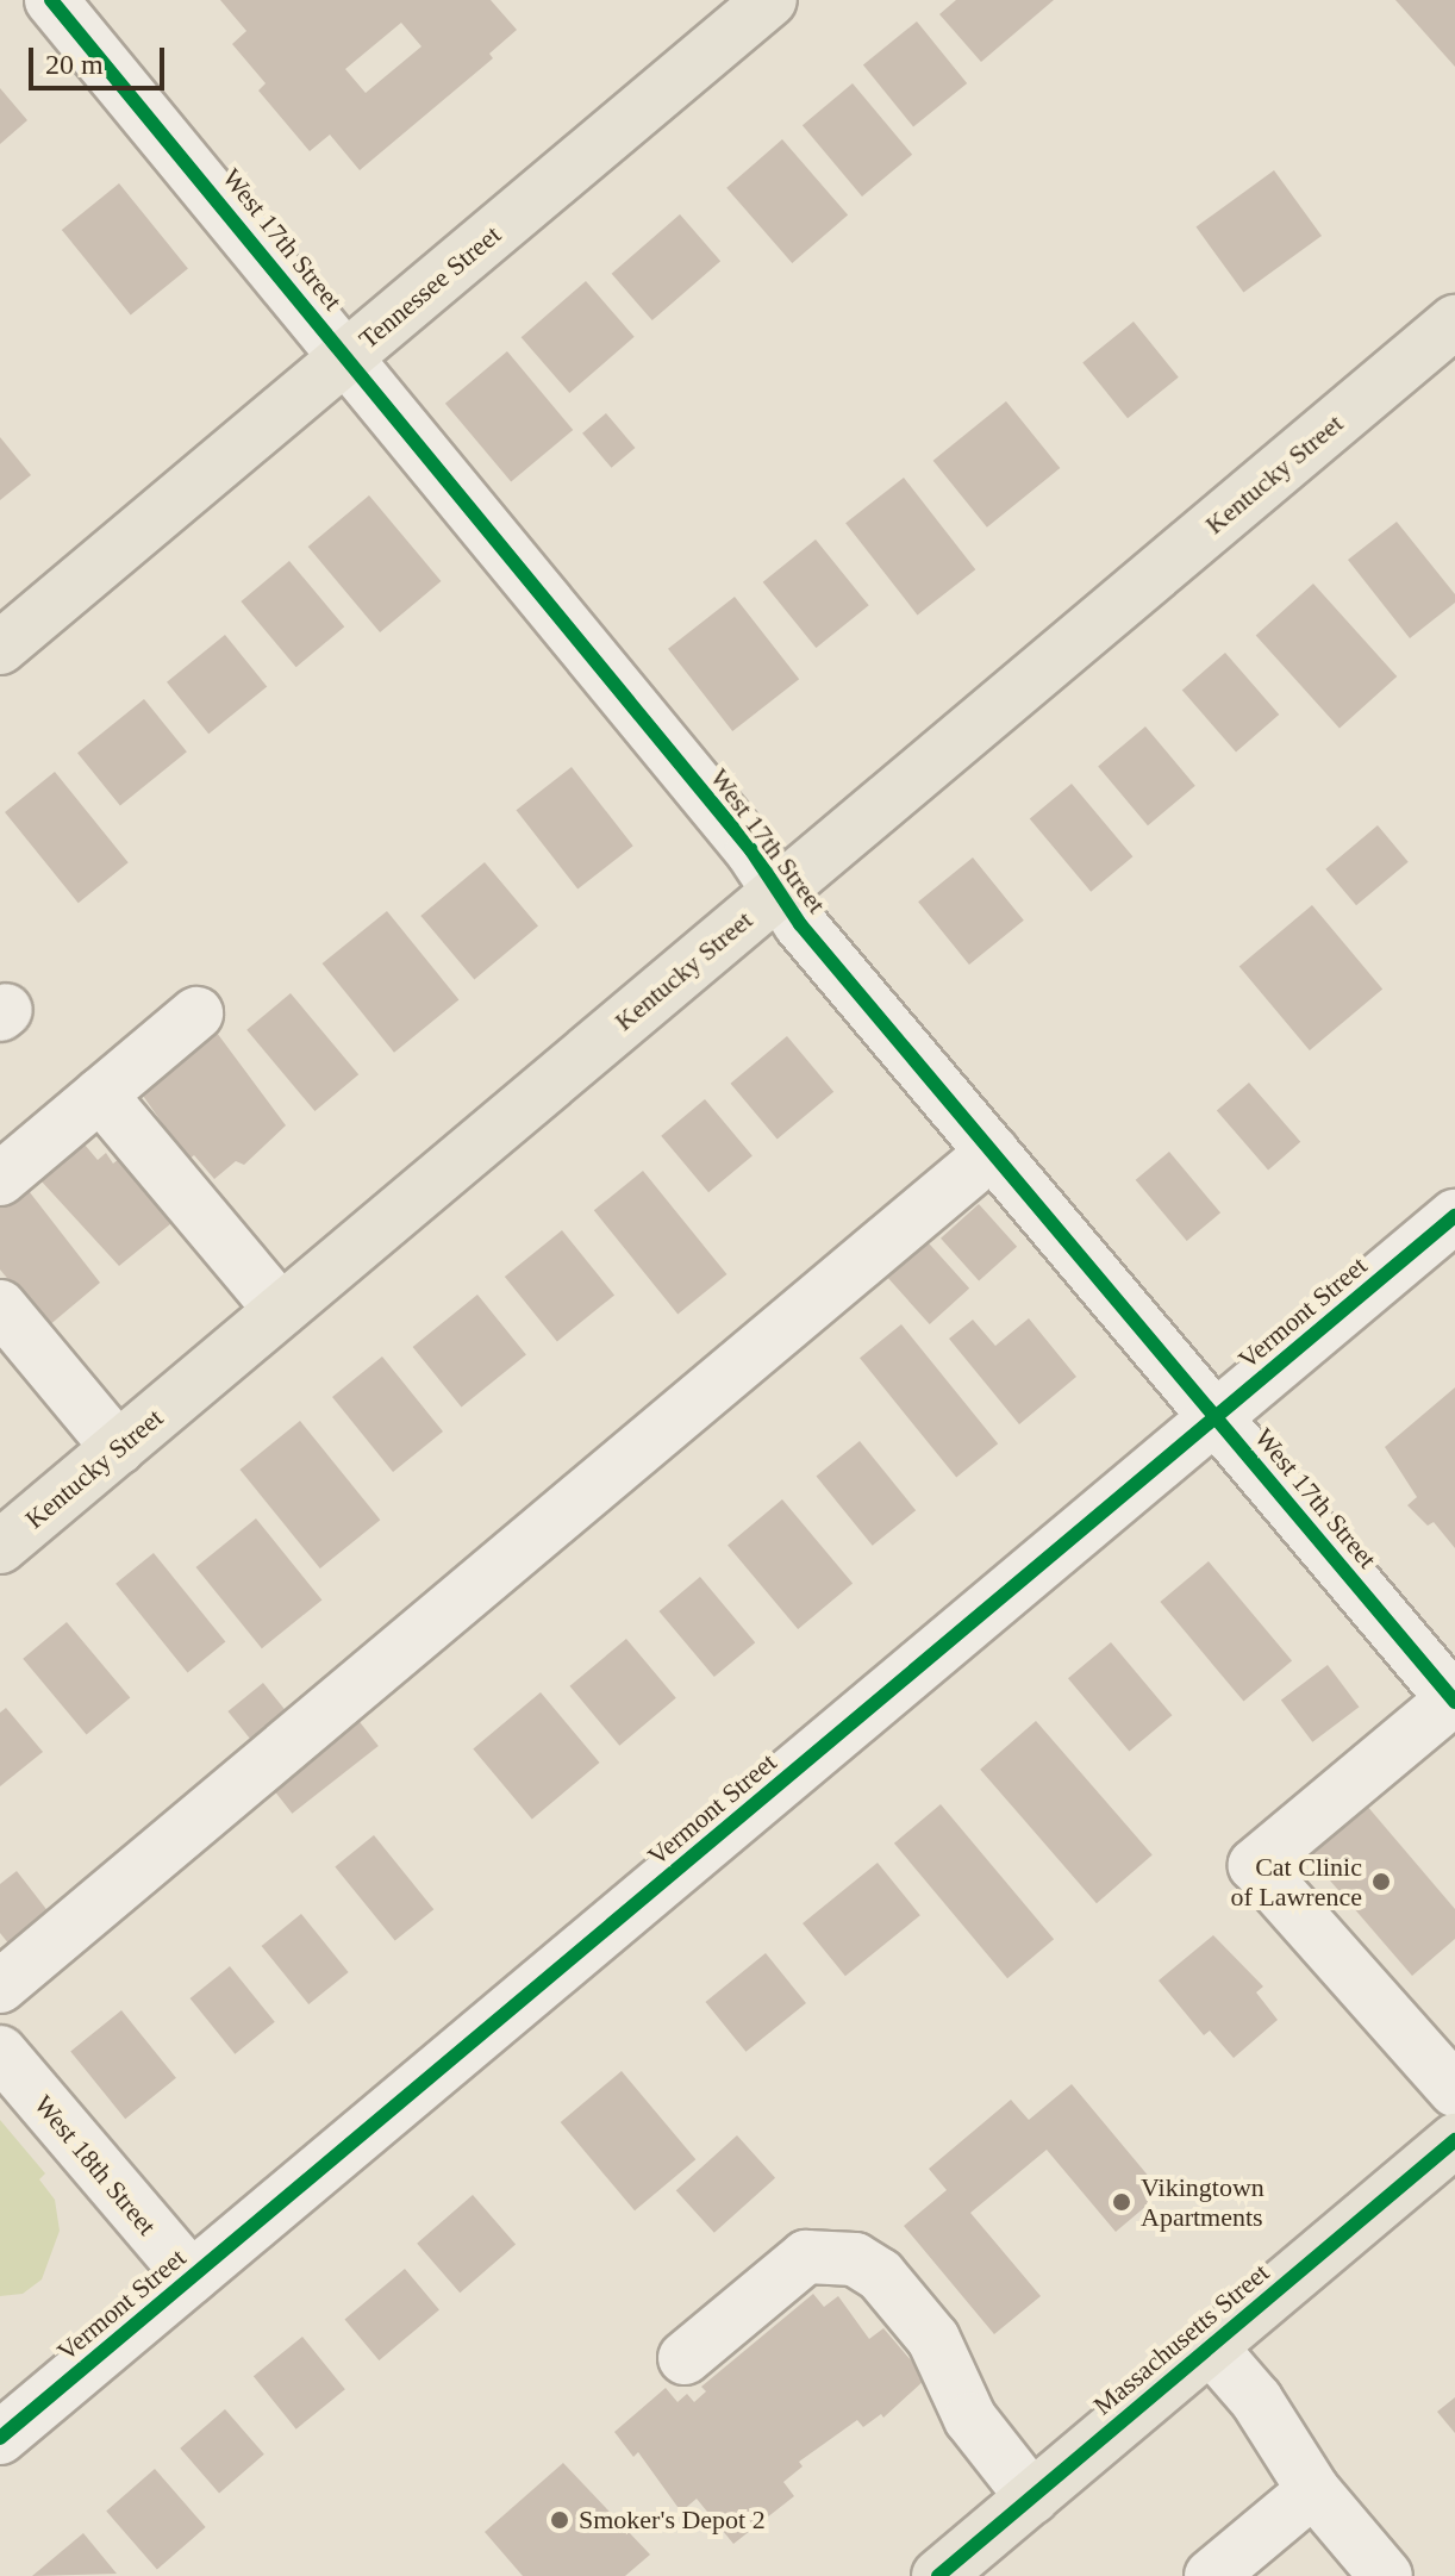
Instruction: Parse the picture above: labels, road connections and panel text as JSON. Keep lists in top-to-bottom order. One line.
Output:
{"streets":{"main road":["Tennessee Street","Kentucky Street","Massachusetts Street"],"street":["West 17th Street","Vermont Street","West 18th Street"]},"crossings":[["West 17th Street","Tennessee Street"],["West 17th Street","Kentucky Street"],["West 17th Street","Vermont Street"],["Vermont Street","West 18th Street"]],"places":["Cat Clinic of Lawrence","Vikingtown Apartments","Smoker's Depot 2"],"scale_bar":"20 m"}
